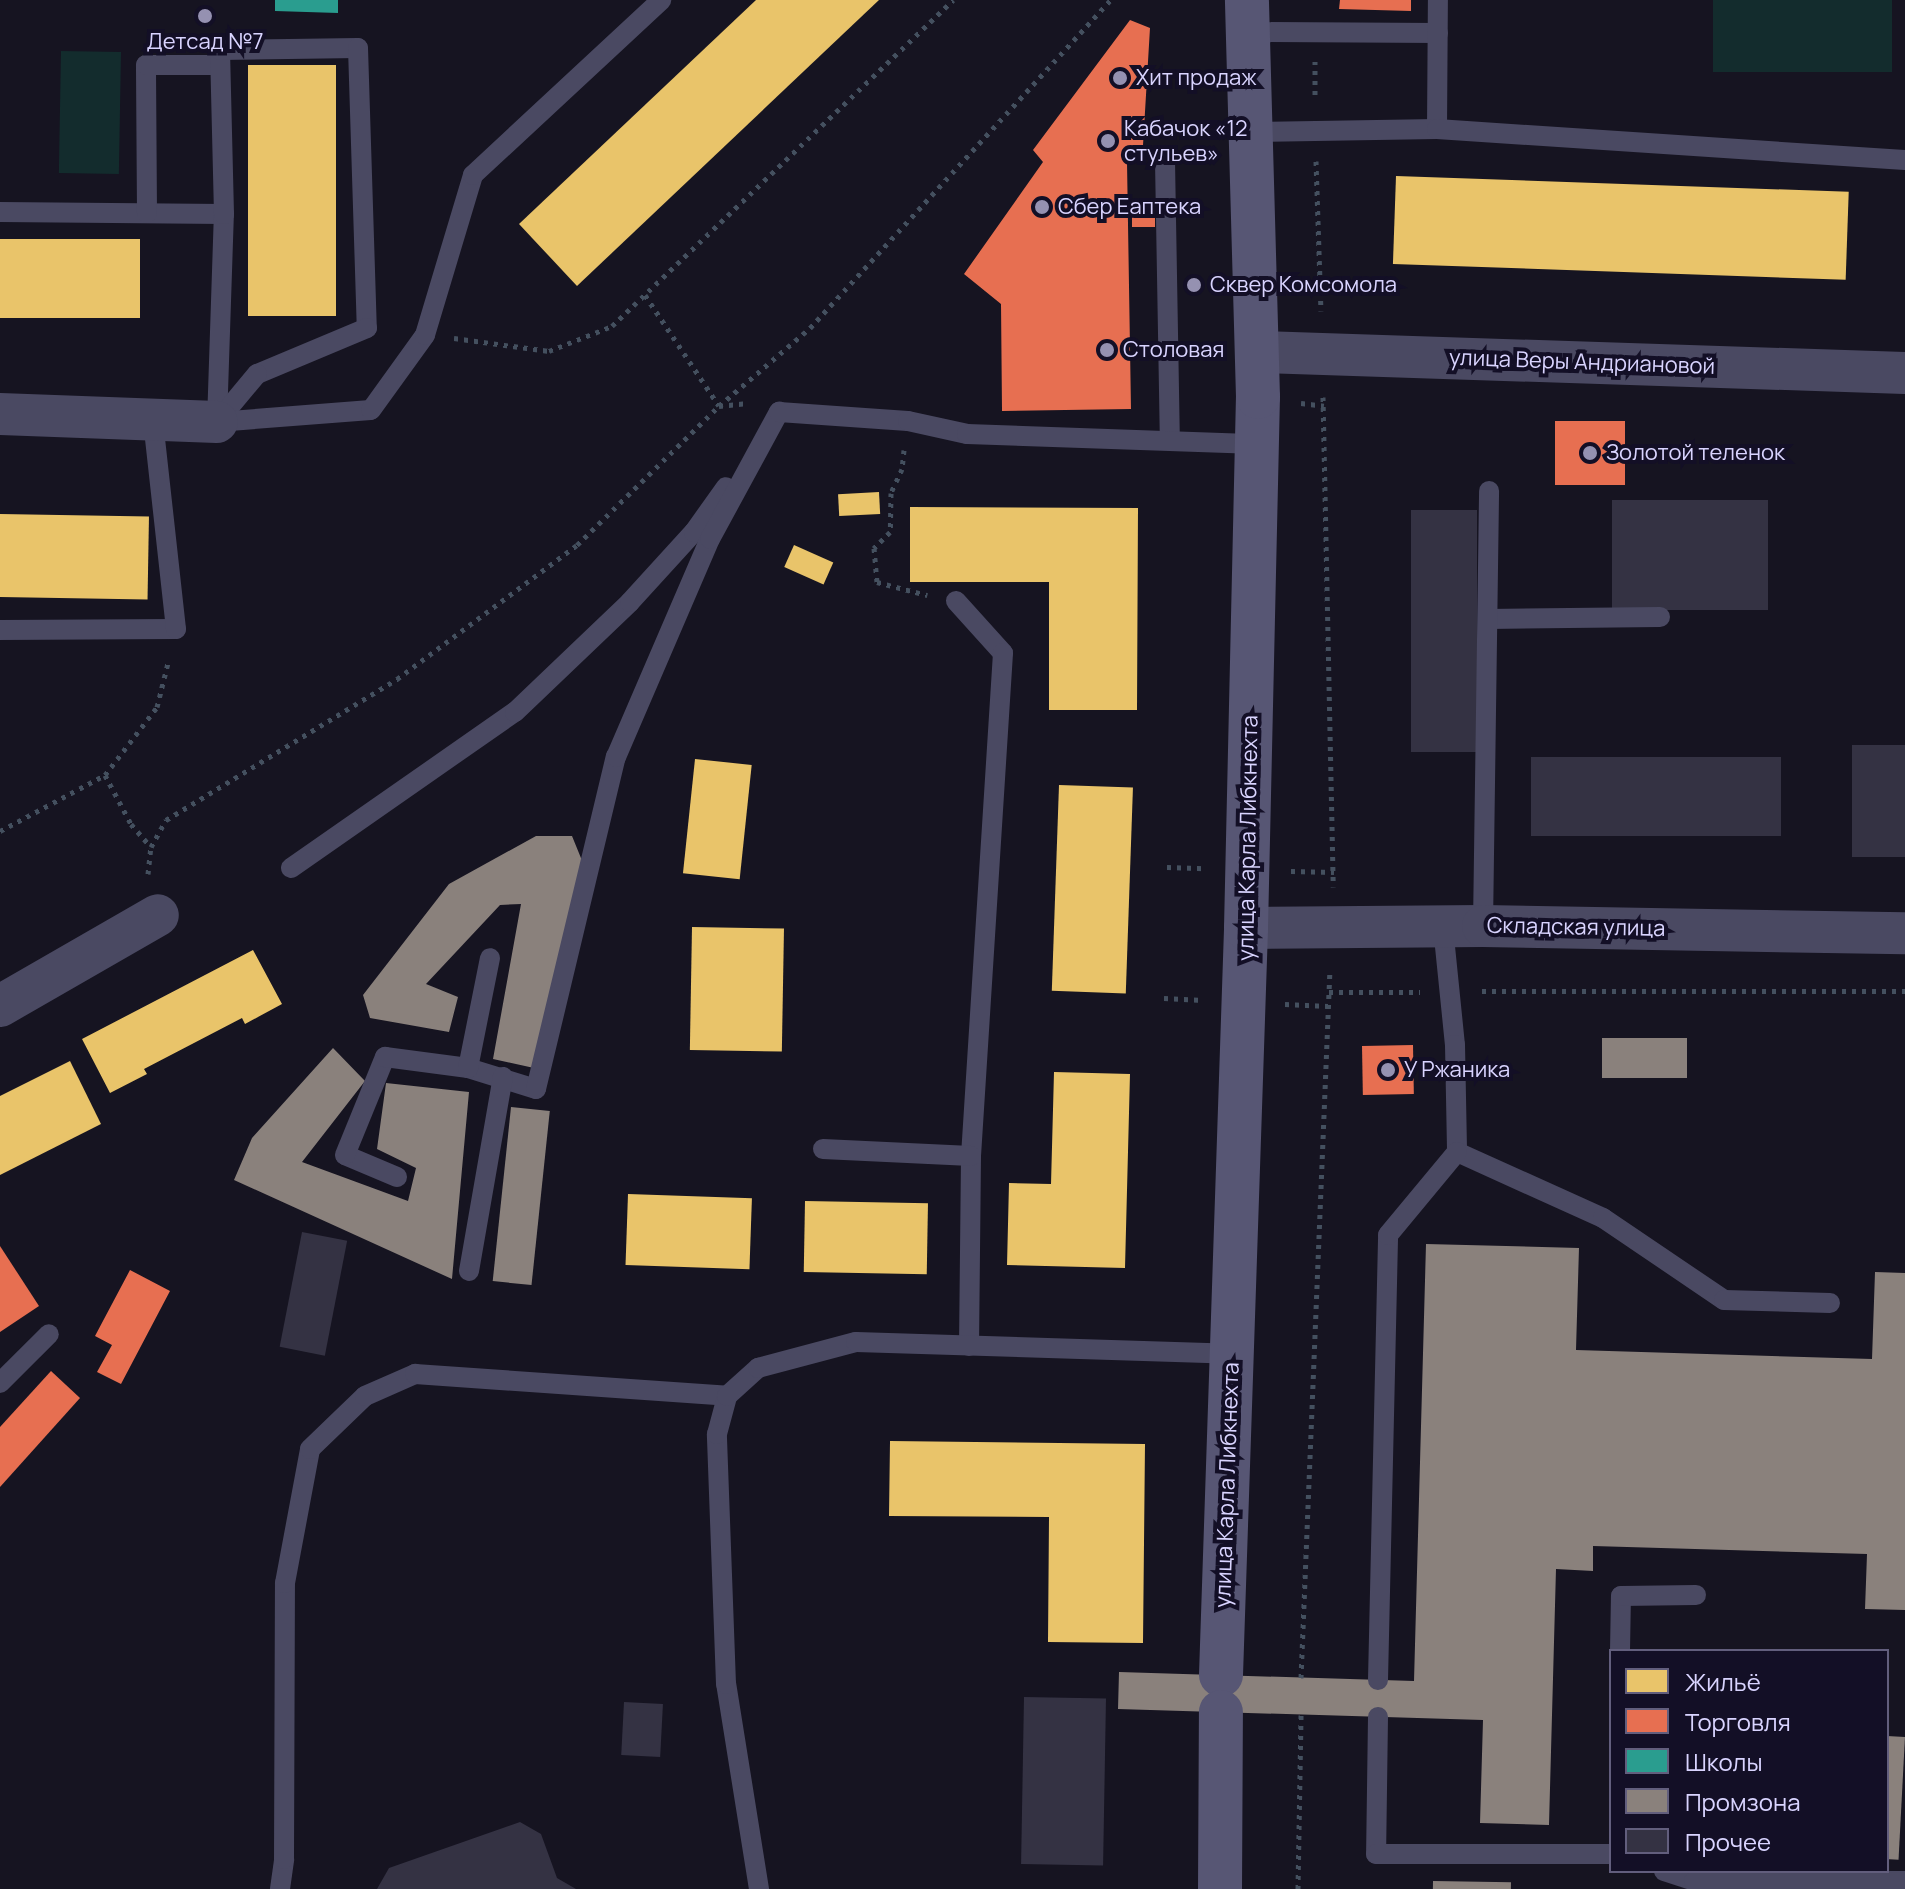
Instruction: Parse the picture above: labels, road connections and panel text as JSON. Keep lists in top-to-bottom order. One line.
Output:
{"streets":{"main road":["улица Карла Либкнехта"],"street":["улица Веры Андриановой","Складская улица"]},"crossings":[["улица Веры Андриановой","улица Карла Либкнехта"],["улица Карла Либкнехта","Складская улица"]],"places":["Детсад №7","Хит продаж","Кабачок «12 стульев»","Сбер Еаптека","Сквер Комсомола","Столовая","Золотой теленок","У Ржаника"],"legend":["Жильё","Торговля","Школы","Промзона","Прочее"]}
